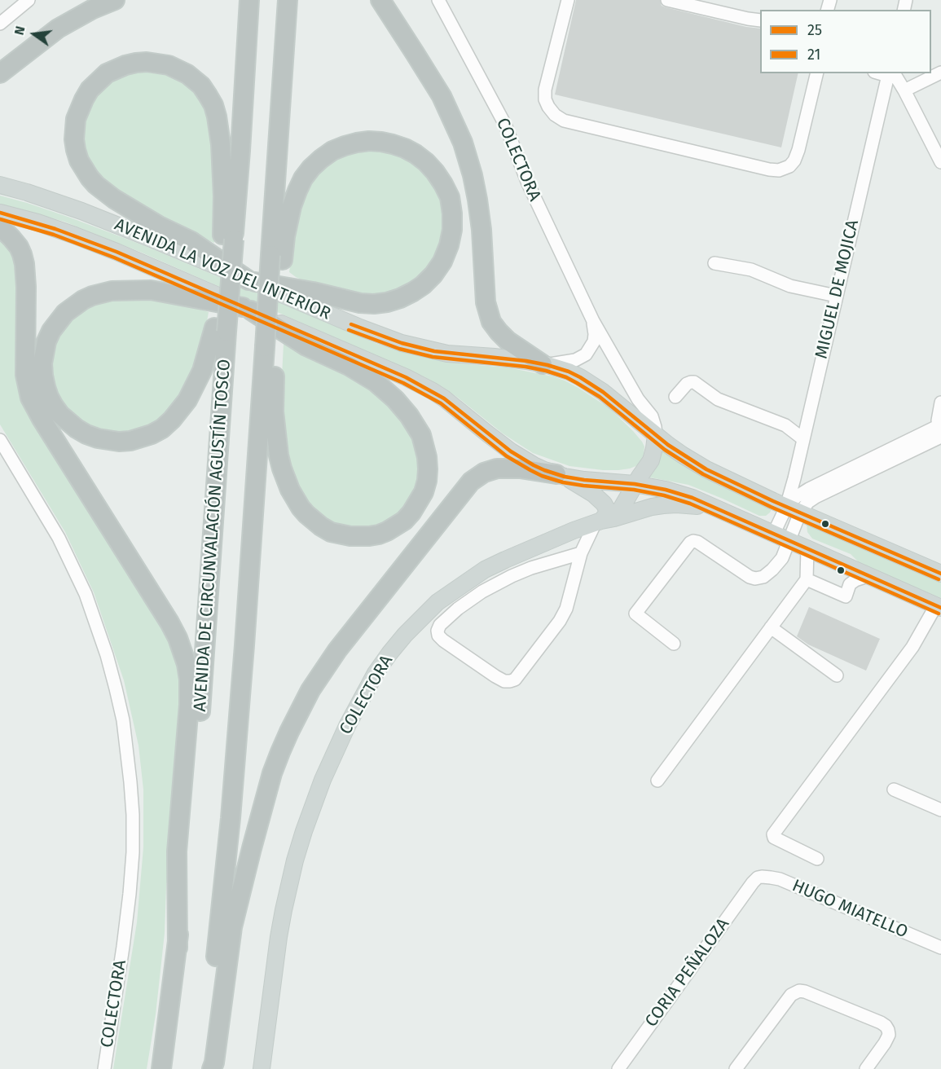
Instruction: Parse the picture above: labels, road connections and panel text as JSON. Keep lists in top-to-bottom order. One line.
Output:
{"streets":{"highway":["AVENIDA DE CIRCUNVALACIÓN AGUSTÍN TOSCO"],"main road":["COLECTORA","AVENIDA LA VOZ DEL INTERIOR"],"street":["MIGUEL DE MOJICA","HUGO MIATELLO","CORIA PEÑALOZA"]},"crossings":[["COLECTORA","AVENIDA LA VOZ DEL INTERIOR"],["AVENIDA LA VOZ DEL INTERIOR","MIGUEL DE MOJICA"],["AVENIDA LA VOZ DEL INTERIOR","AVENIDA DE CIRCUNVALACIÓN AGUSTÍN TOSCO"],["HUGO MIATELLO","CORIA PEÑALOZA"]],"lines":["transit line 25","transit line 21"],"legend":["25","21"],"north":"left"}
